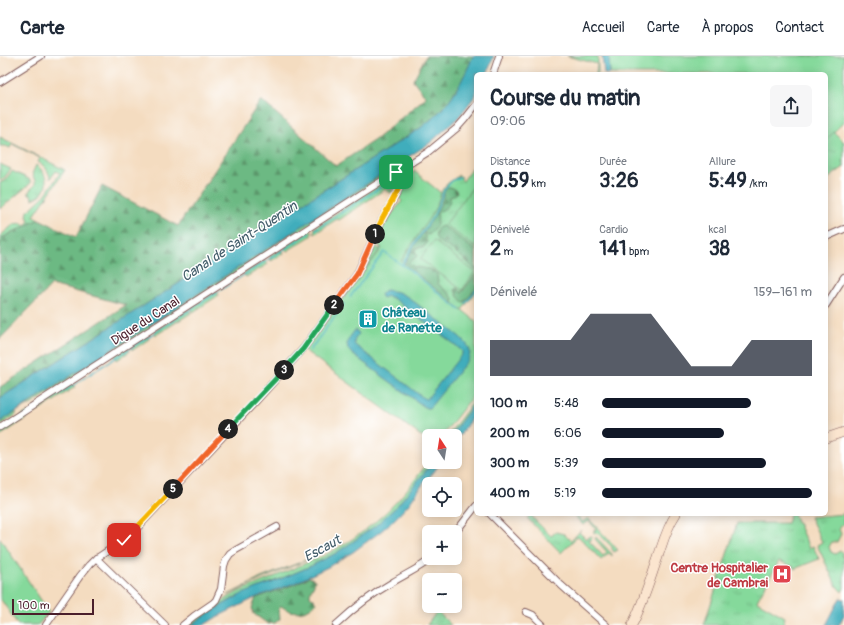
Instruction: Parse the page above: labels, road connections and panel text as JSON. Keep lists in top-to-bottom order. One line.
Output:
{"streets":{"street":["Digue du Canal"]},"water":["Canal de Saint-Quentin","Escaut"],"places":{"building":["Château de Ranette"],"hospital":["Centre Hospitalier de Cambrai"]},"scale_bar":"100 m","north":"top","page":{"header":"Carte","nav":["Accueil","Carte","À propos","Contact"],"heading":["Course du matin","09:06"],"stats":[["Distance","0.59 km"],["Durée","3:26"],["Allure","5:49 /km"],["Dénivelé","2 m"],["Cardio","141 bpm"],["kcal","38"]],"pins":["1","2","3","4","5"],"chart":["Dénivelé","159–161 m"],"list":[{"name":"100 m","note":"5:48"},{"name":"200 m","note":"6:06"},{"name":"300 m","note":"5:39"},{"name":"400 m","note":"5:19"}],"map_buttons":["+","−"],"scale":"100 m"}}
